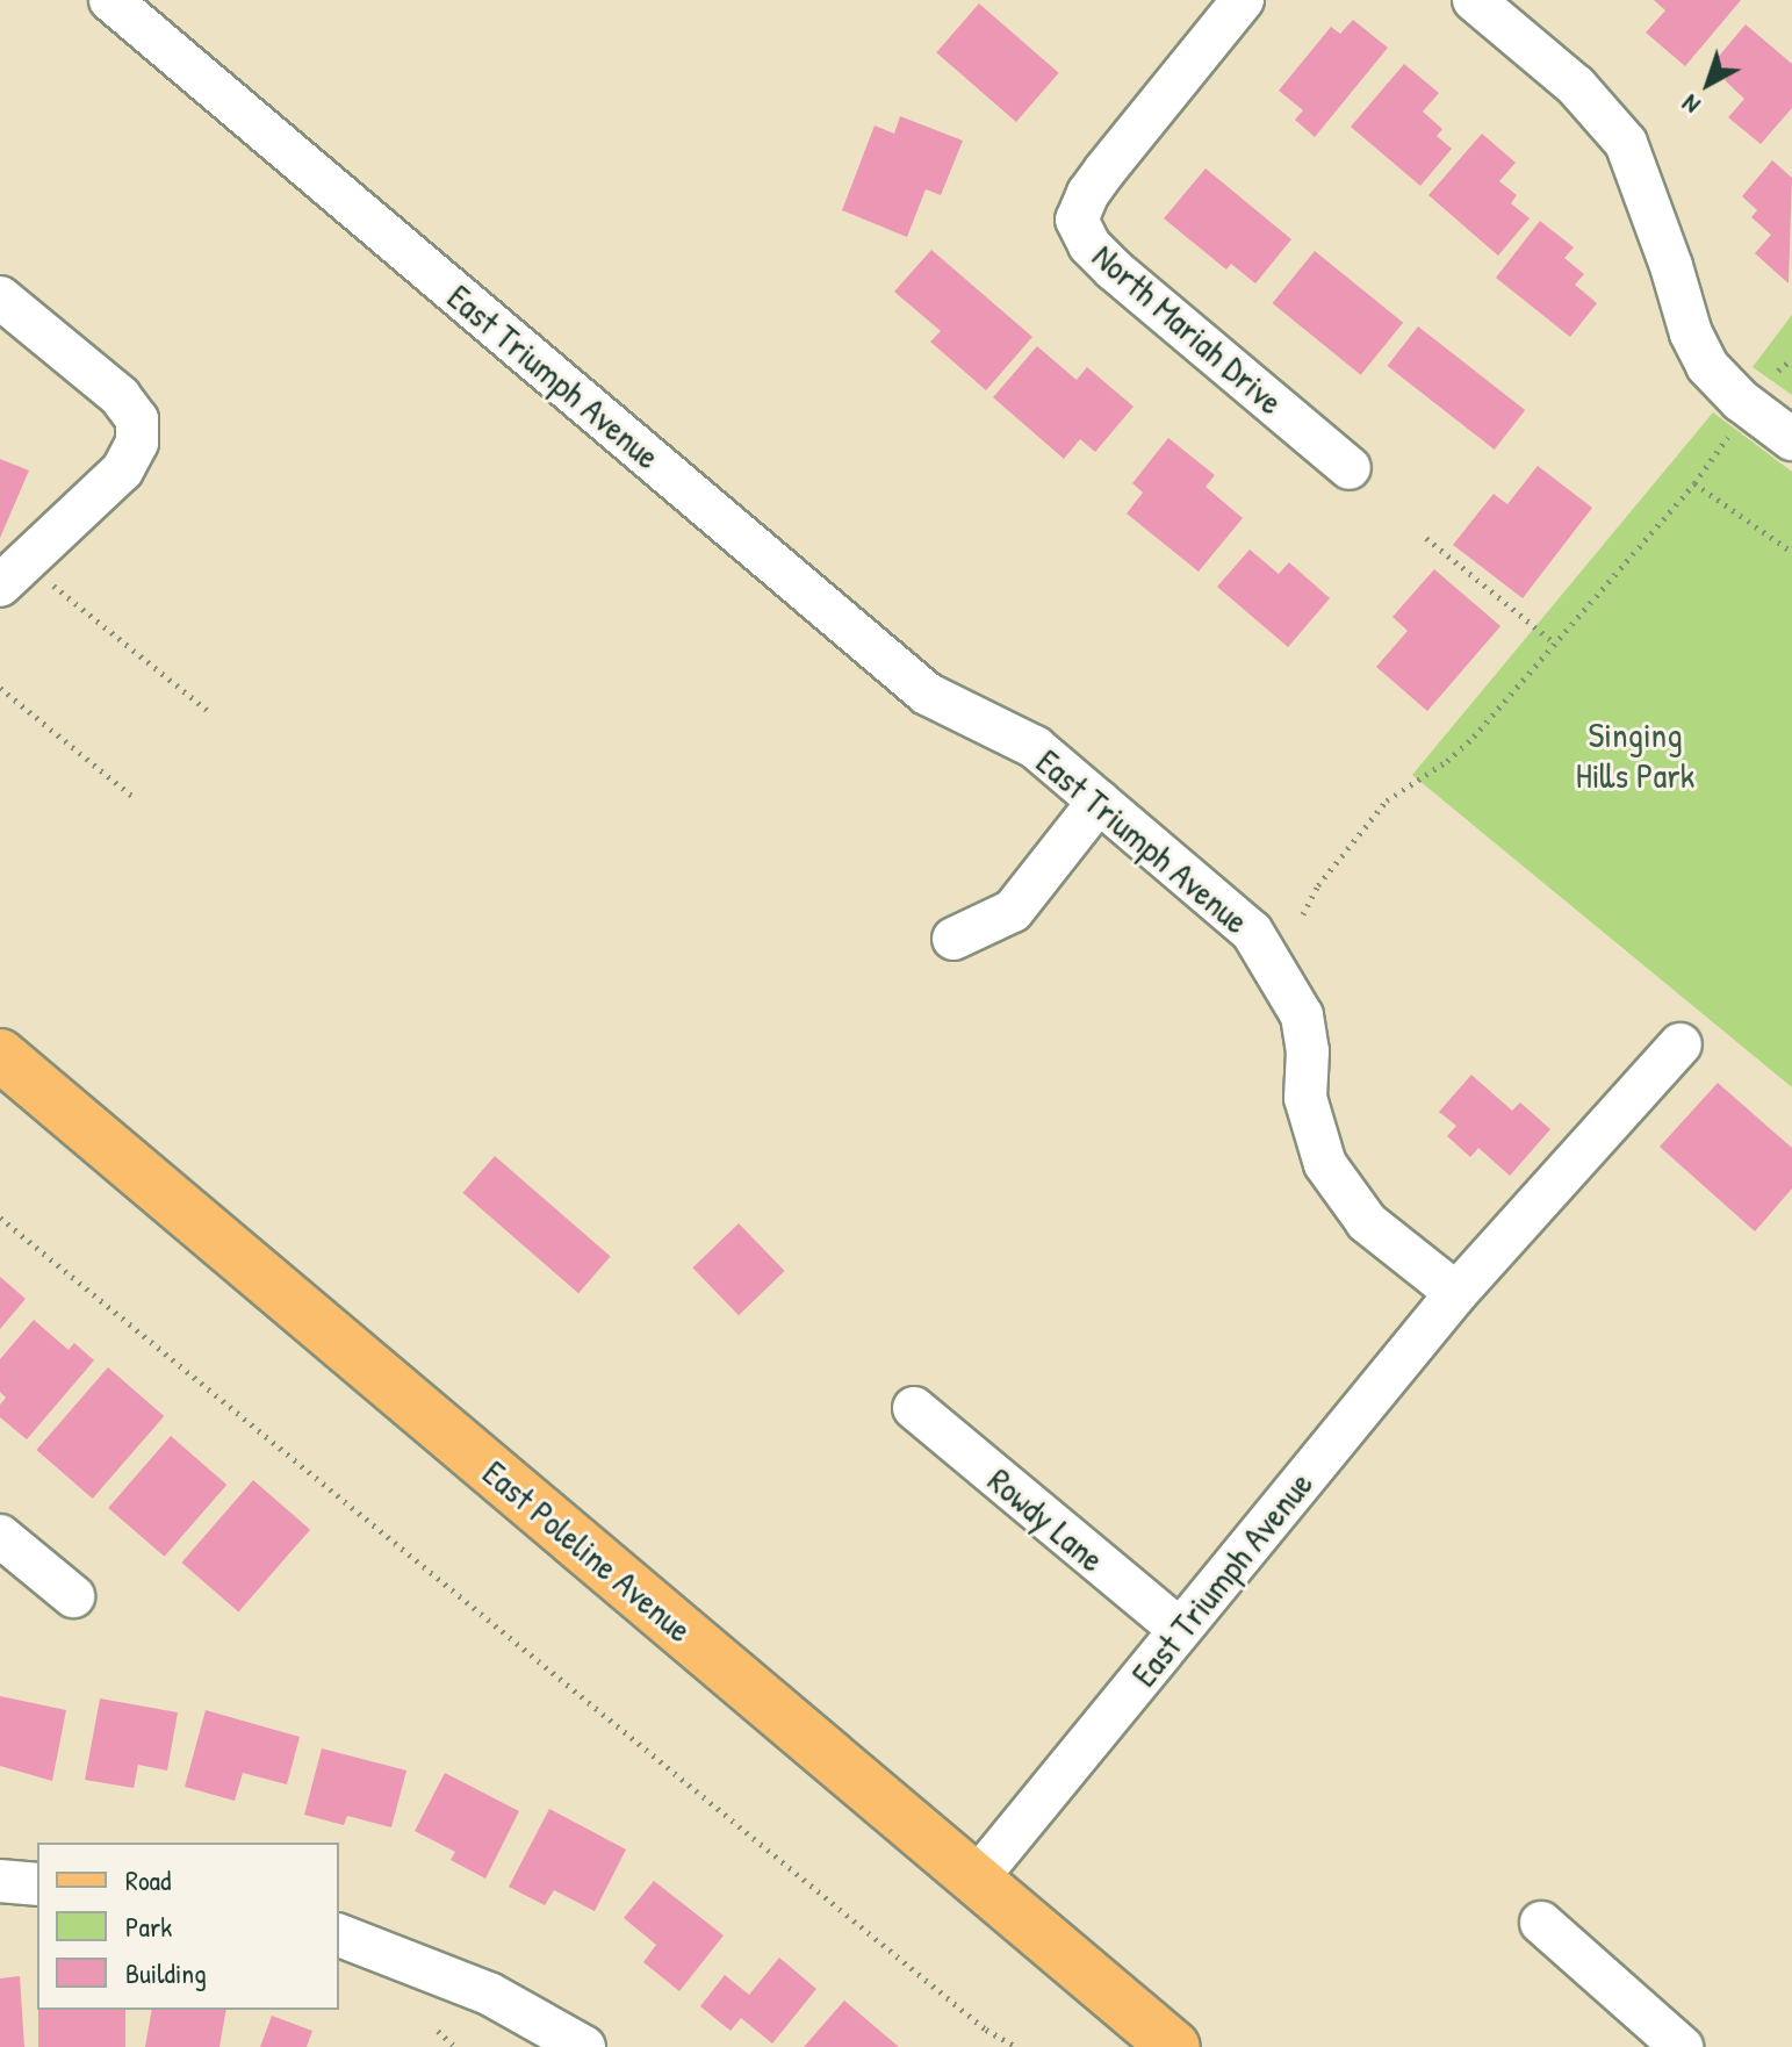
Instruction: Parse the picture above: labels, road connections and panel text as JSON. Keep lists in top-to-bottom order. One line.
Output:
{"streets":{"main road":["East Poleline Avenue"],"street":["North Mariah Drive","East Triumph Avenue","Rowdy Lane"]},"crossings":[["East Triumph Avenue","Rowdy Lane"],["East Triumph Avenue","East Poleline Avenue"]],"parks":["Singing Hills Park"],"legend":["Road","Park","Building"],"north":"bottom left"}
